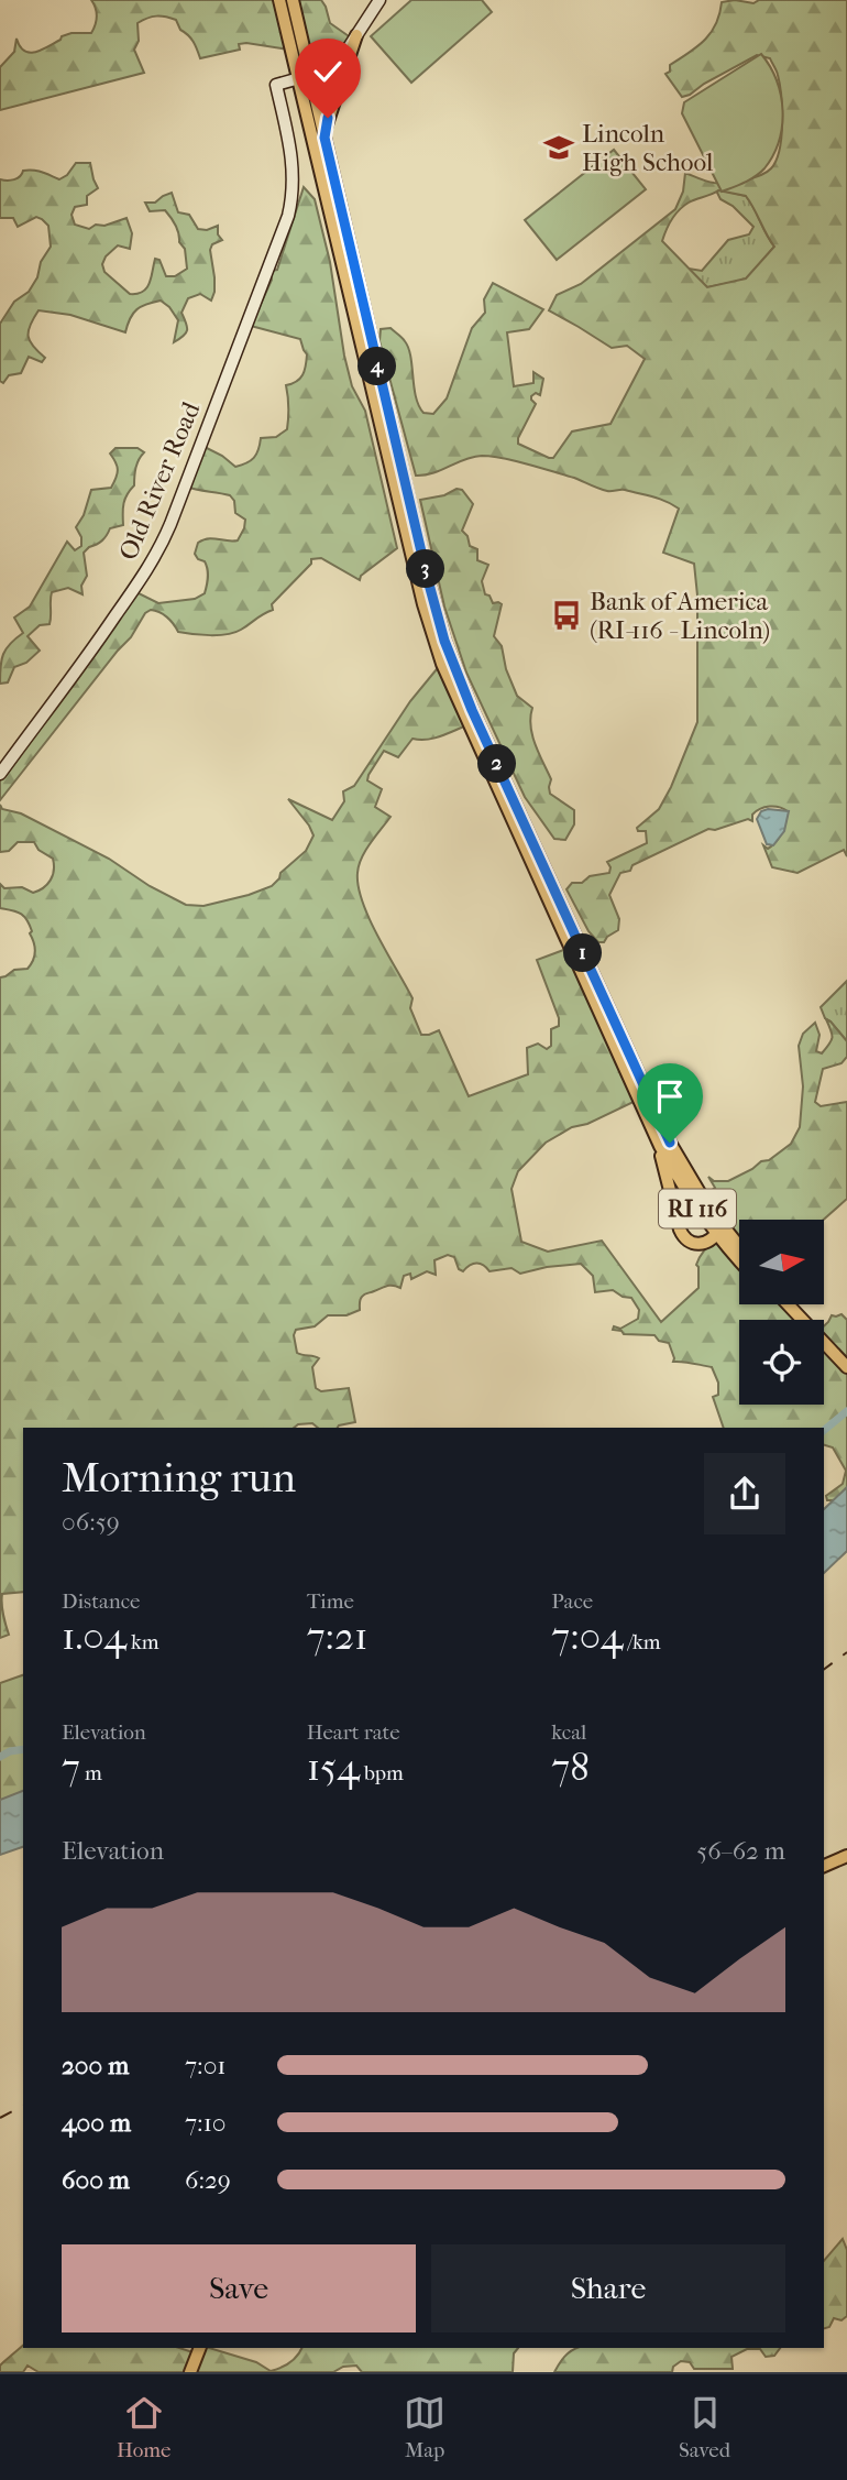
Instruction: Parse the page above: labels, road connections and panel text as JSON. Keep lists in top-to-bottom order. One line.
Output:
{"streets":{"main road":["Old River Road","RI 116"]},"crossings":[["Old River Road","RI 116"]],"places":{"school or university":["Lincoln High School"],"bus stop":["Bank of America (RI-116 - Lincoln)"]},"north":"right","page":{"pins":["4","3","2","1"],"heading":["Morning run","06:59"],"stats":[["Distance","1.04 km"],["Time","7:21"],["Pace","7:04 /km"],["Elevation","7 m"],["Heart rate","154 bpm"],["kcal","78"]],"chart":["Elevation","56–62 m"],"list":[{"name":"200 m","note":"7:01"},{"name":"400 m","note":"7:10"},{"name":"600 m","note":"6:29"}],"buttons":["Save","Share"],"tabs":["Home","Map","Saved"]}}
